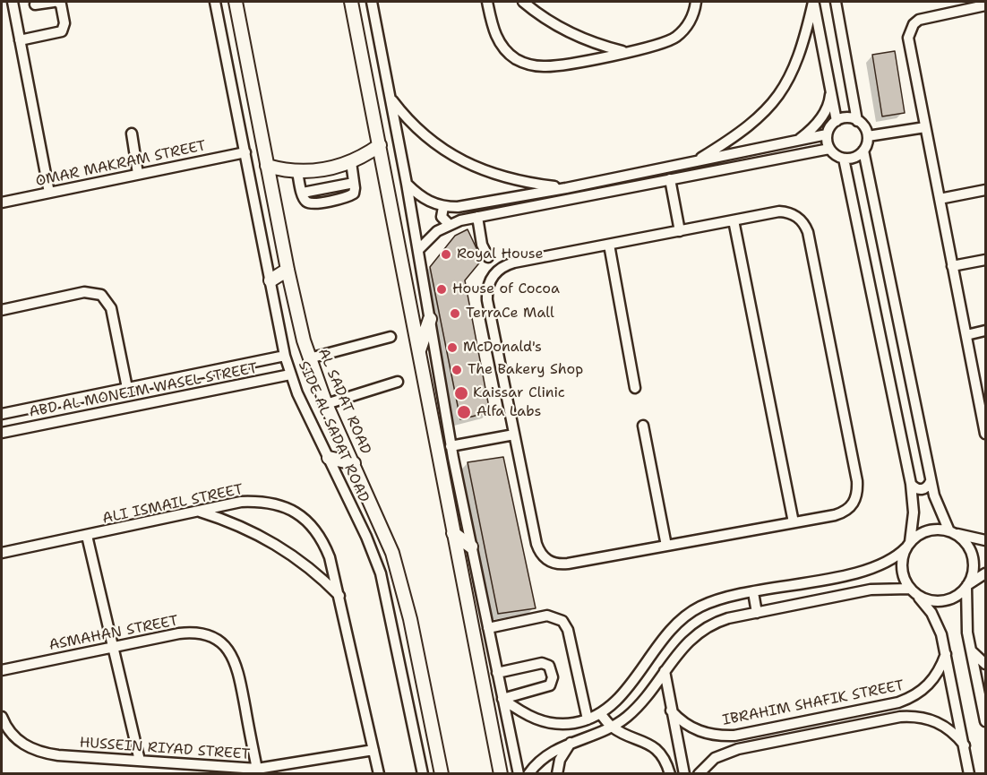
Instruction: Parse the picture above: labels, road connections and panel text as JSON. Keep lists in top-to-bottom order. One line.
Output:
{"streets":{"main road":["AL SADAT ROAD"],"street":["OMAR MAKRAM STREET","ABD AL MONEIM WASEL STREET","SIDE AL SADAT ROAD","ALI ISMAIL STREET","ASMAHAN STREET","IBRAHIM SHAFIK STREET","HUSSEIN RIYAD STREET"]},"crossings":[["OMAR MAKRAM STREET","SIDE AL SADAT ROAD"],["ABD AL MONEIM WASEL STREET","SIDE AL SADAT ROAD"],["ALI ISMAIL STREET","HUSSEIN RIYAD STREET"],["ASMAHAN STREET","HUSSEIN RIYAD STREET"]],"places":["Royal House","House of Cocoa","TerraCe Mall","McDonald's","The Bakery Shop","Kaissar Clinic","Alfa Labs"]}
